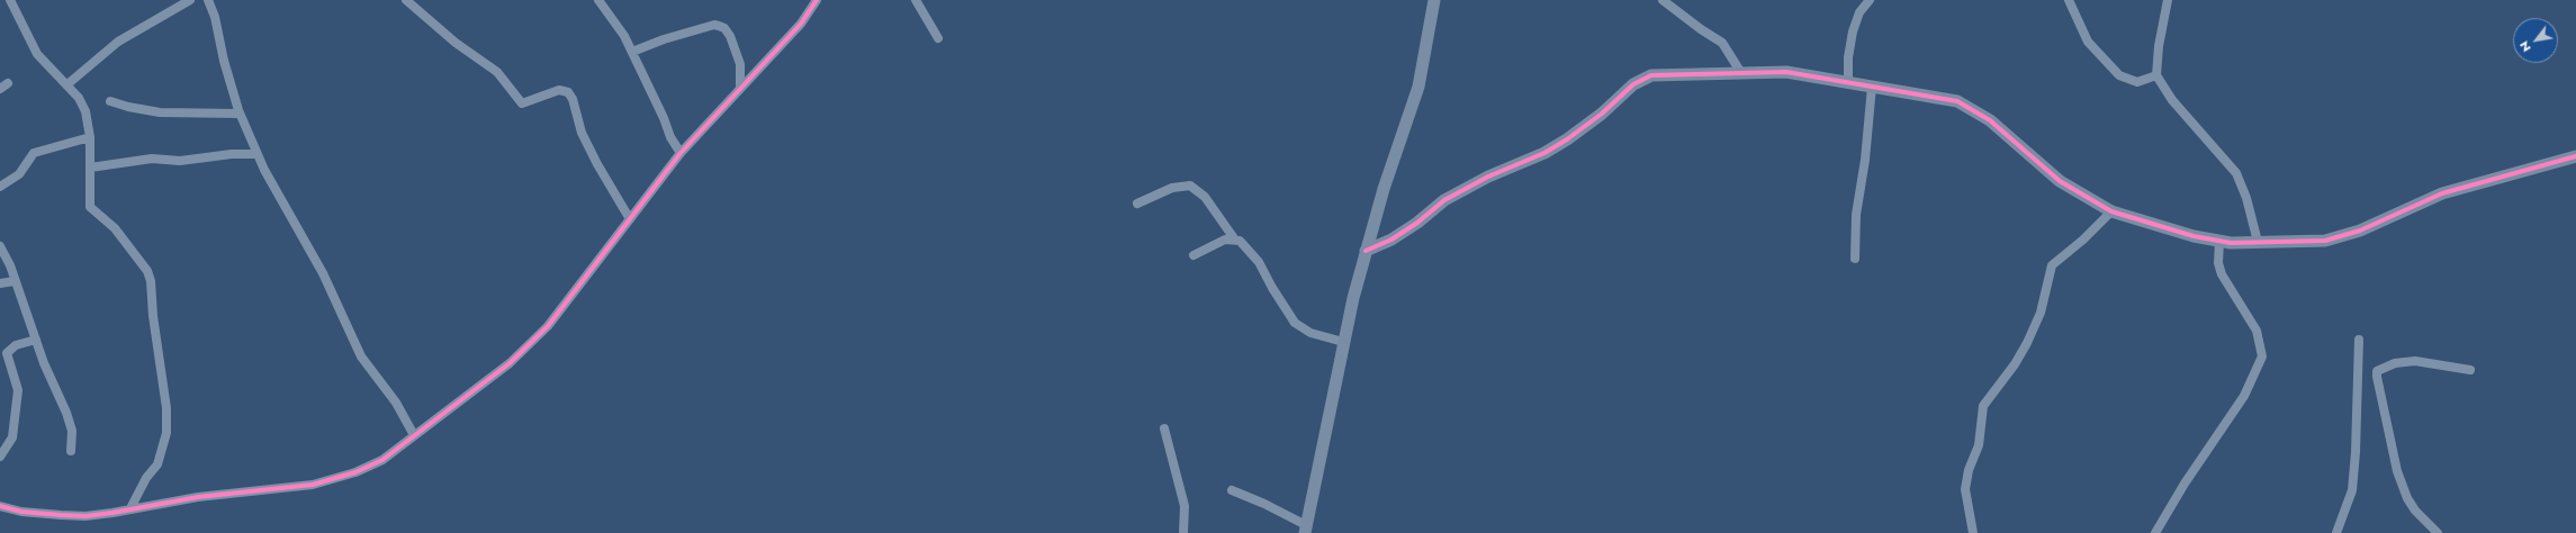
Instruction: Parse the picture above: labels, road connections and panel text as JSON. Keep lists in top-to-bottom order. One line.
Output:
{"north":"bottom left"}
